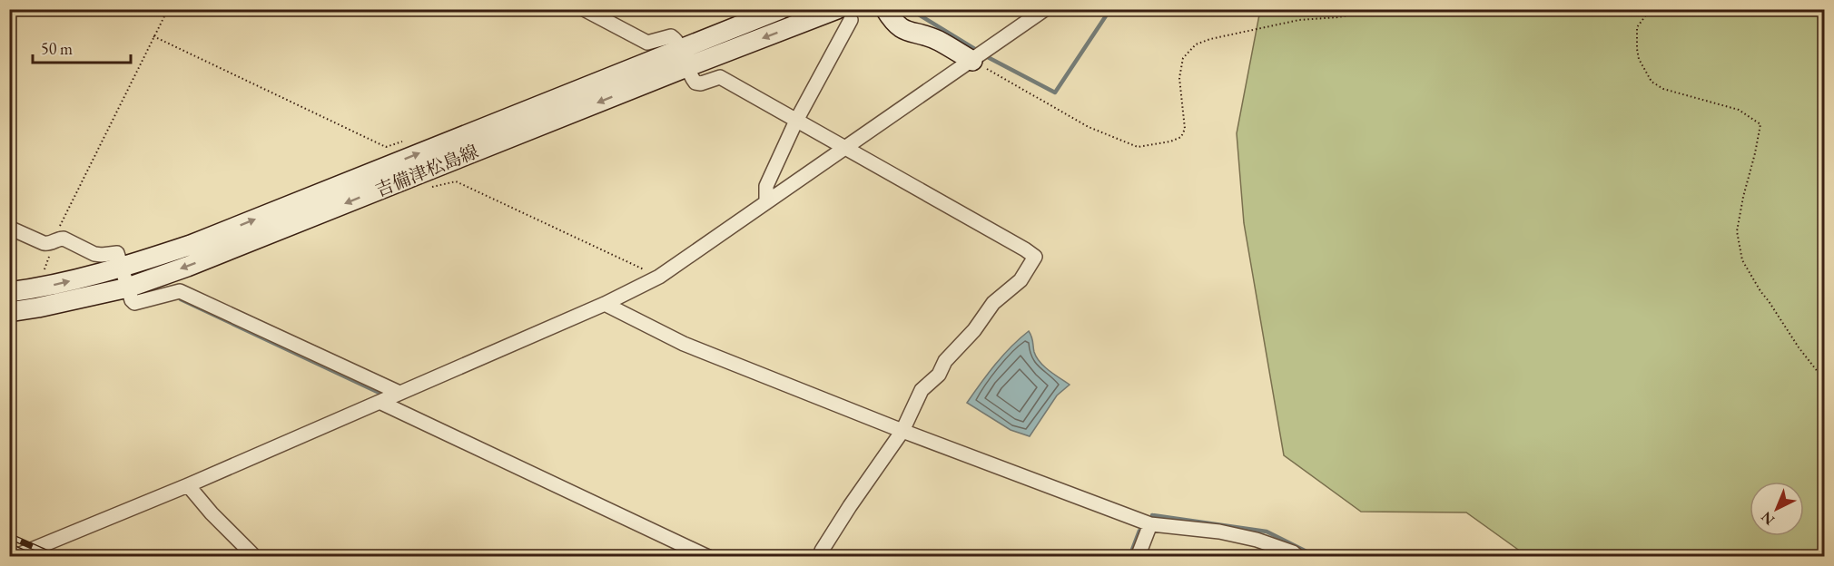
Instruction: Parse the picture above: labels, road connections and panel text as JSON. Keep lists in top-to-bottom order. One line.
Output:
{"streets":{"main road":["吉備津松島線"]},"scale_bar":"50 m","north":"bottom left"}
